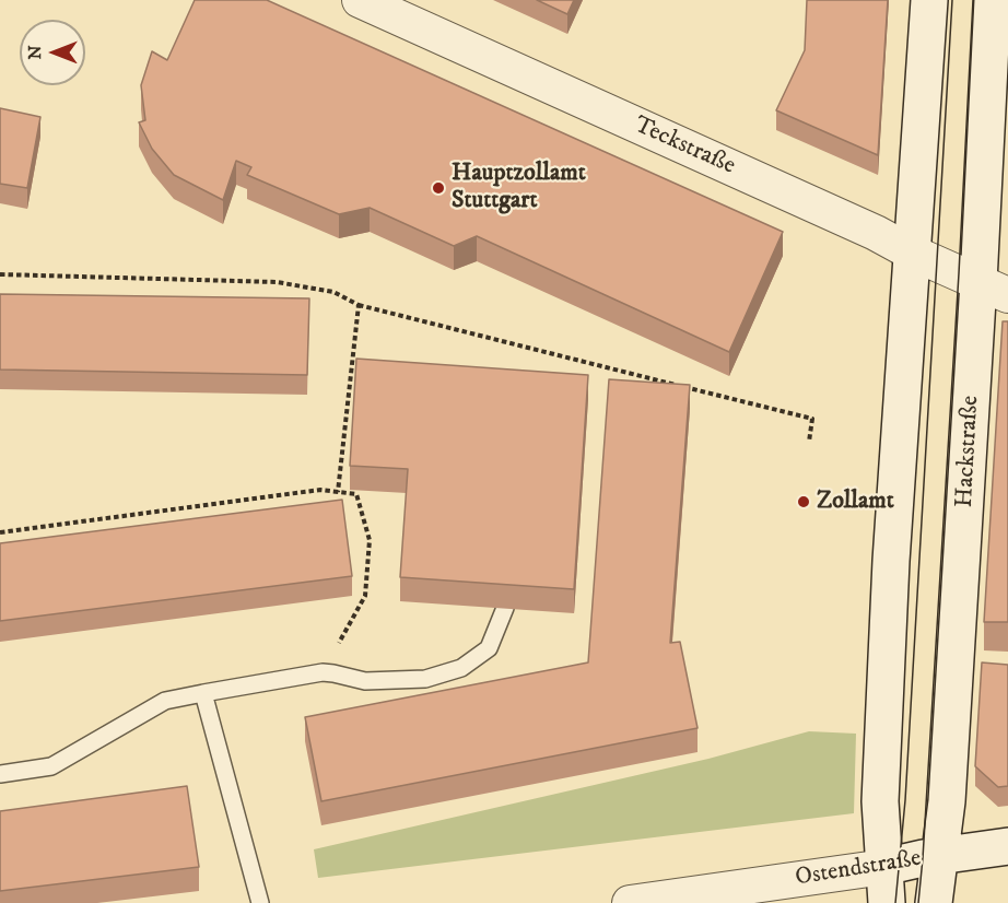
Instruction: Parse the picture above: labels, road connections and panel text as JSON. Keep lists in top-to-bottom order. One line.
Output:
{"streets":{"main road":["Hackstraße","Ostendstraße"],"street":["Teckstraße"]},"crossings":[["Teckstraße","Hackstraße"],["Hackstraße","Ostendstraße"]],"places":["Hauptzollamt Stuttgart","Zollamt"],"north":"left"}
